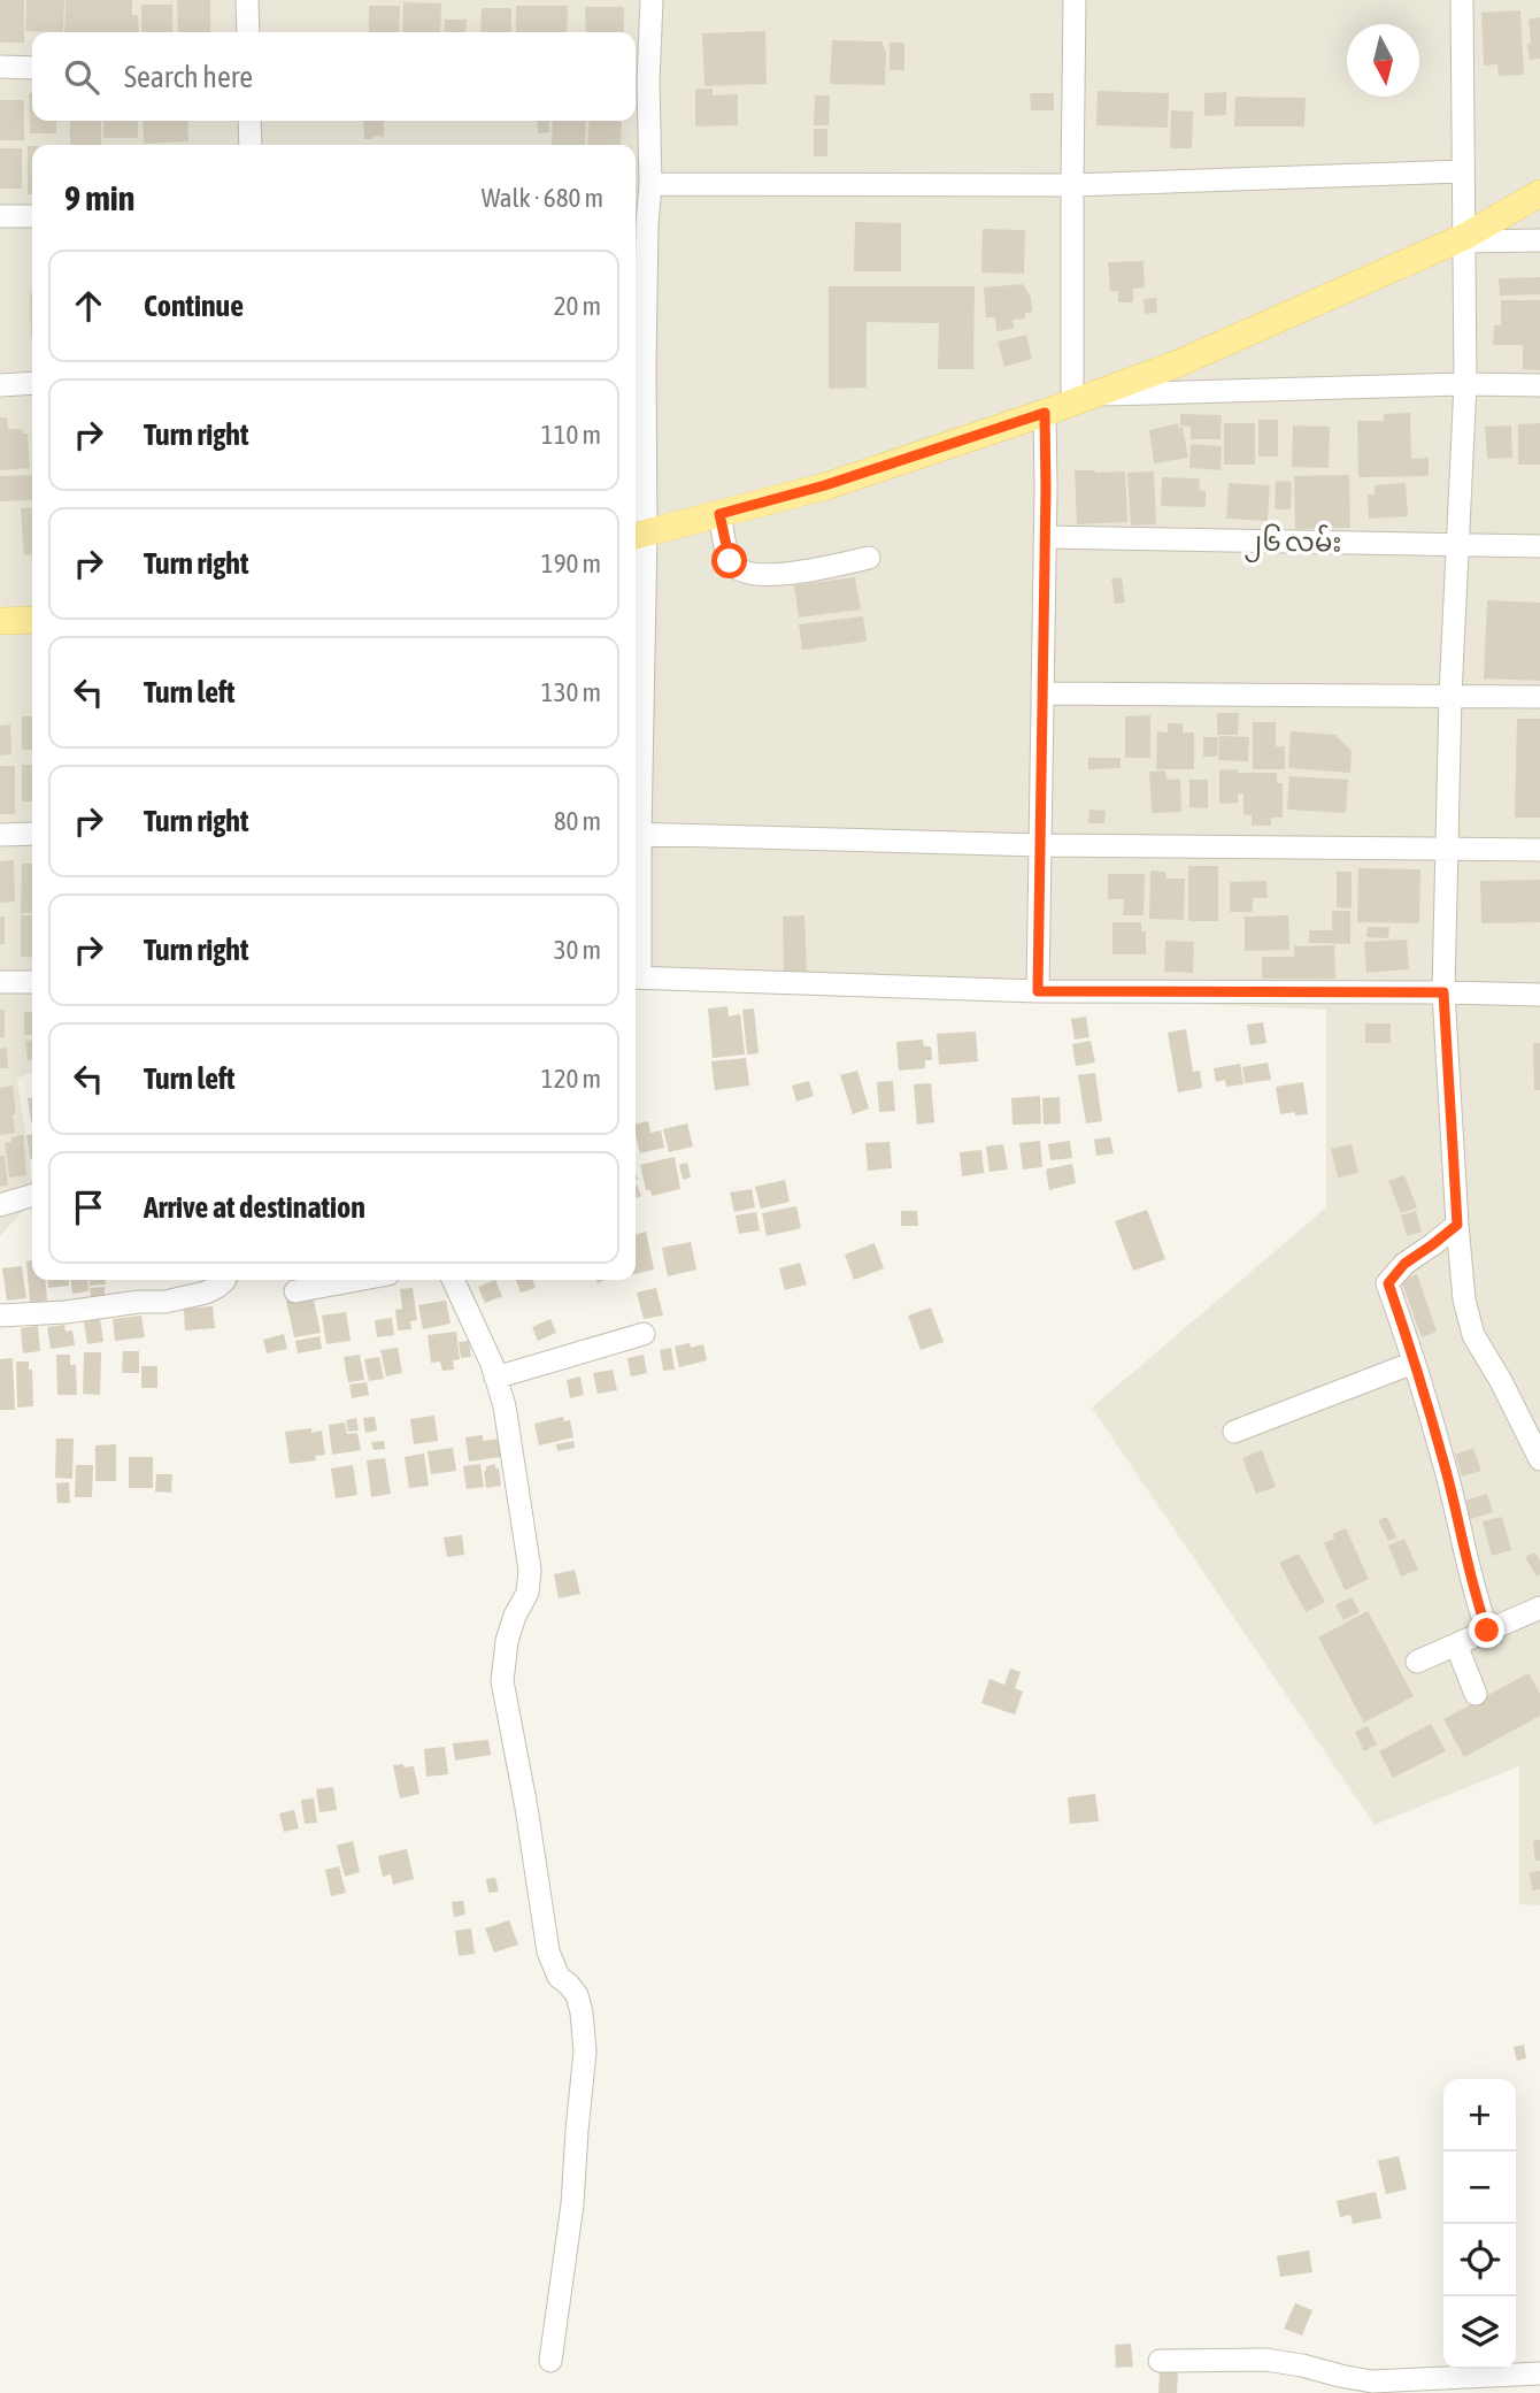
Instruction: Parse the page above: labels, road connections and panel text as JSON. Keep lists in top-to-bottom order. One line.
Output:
{"streets":{"street":["၂၆ လမ်း"]},"north":"bottom","page":{"search":"Search here","heading":["9 min","Walk · 680 m"],"list":[["Continue","20 m"],["Turn right","110 m"],["Turn right","190 m"],["Turn left","130 m"],["Turn right","80 m"],["Turn right","30 m"],["Turn left","120 m"],"Arrive at destination"],"map_buttons":["+","−"]}}
